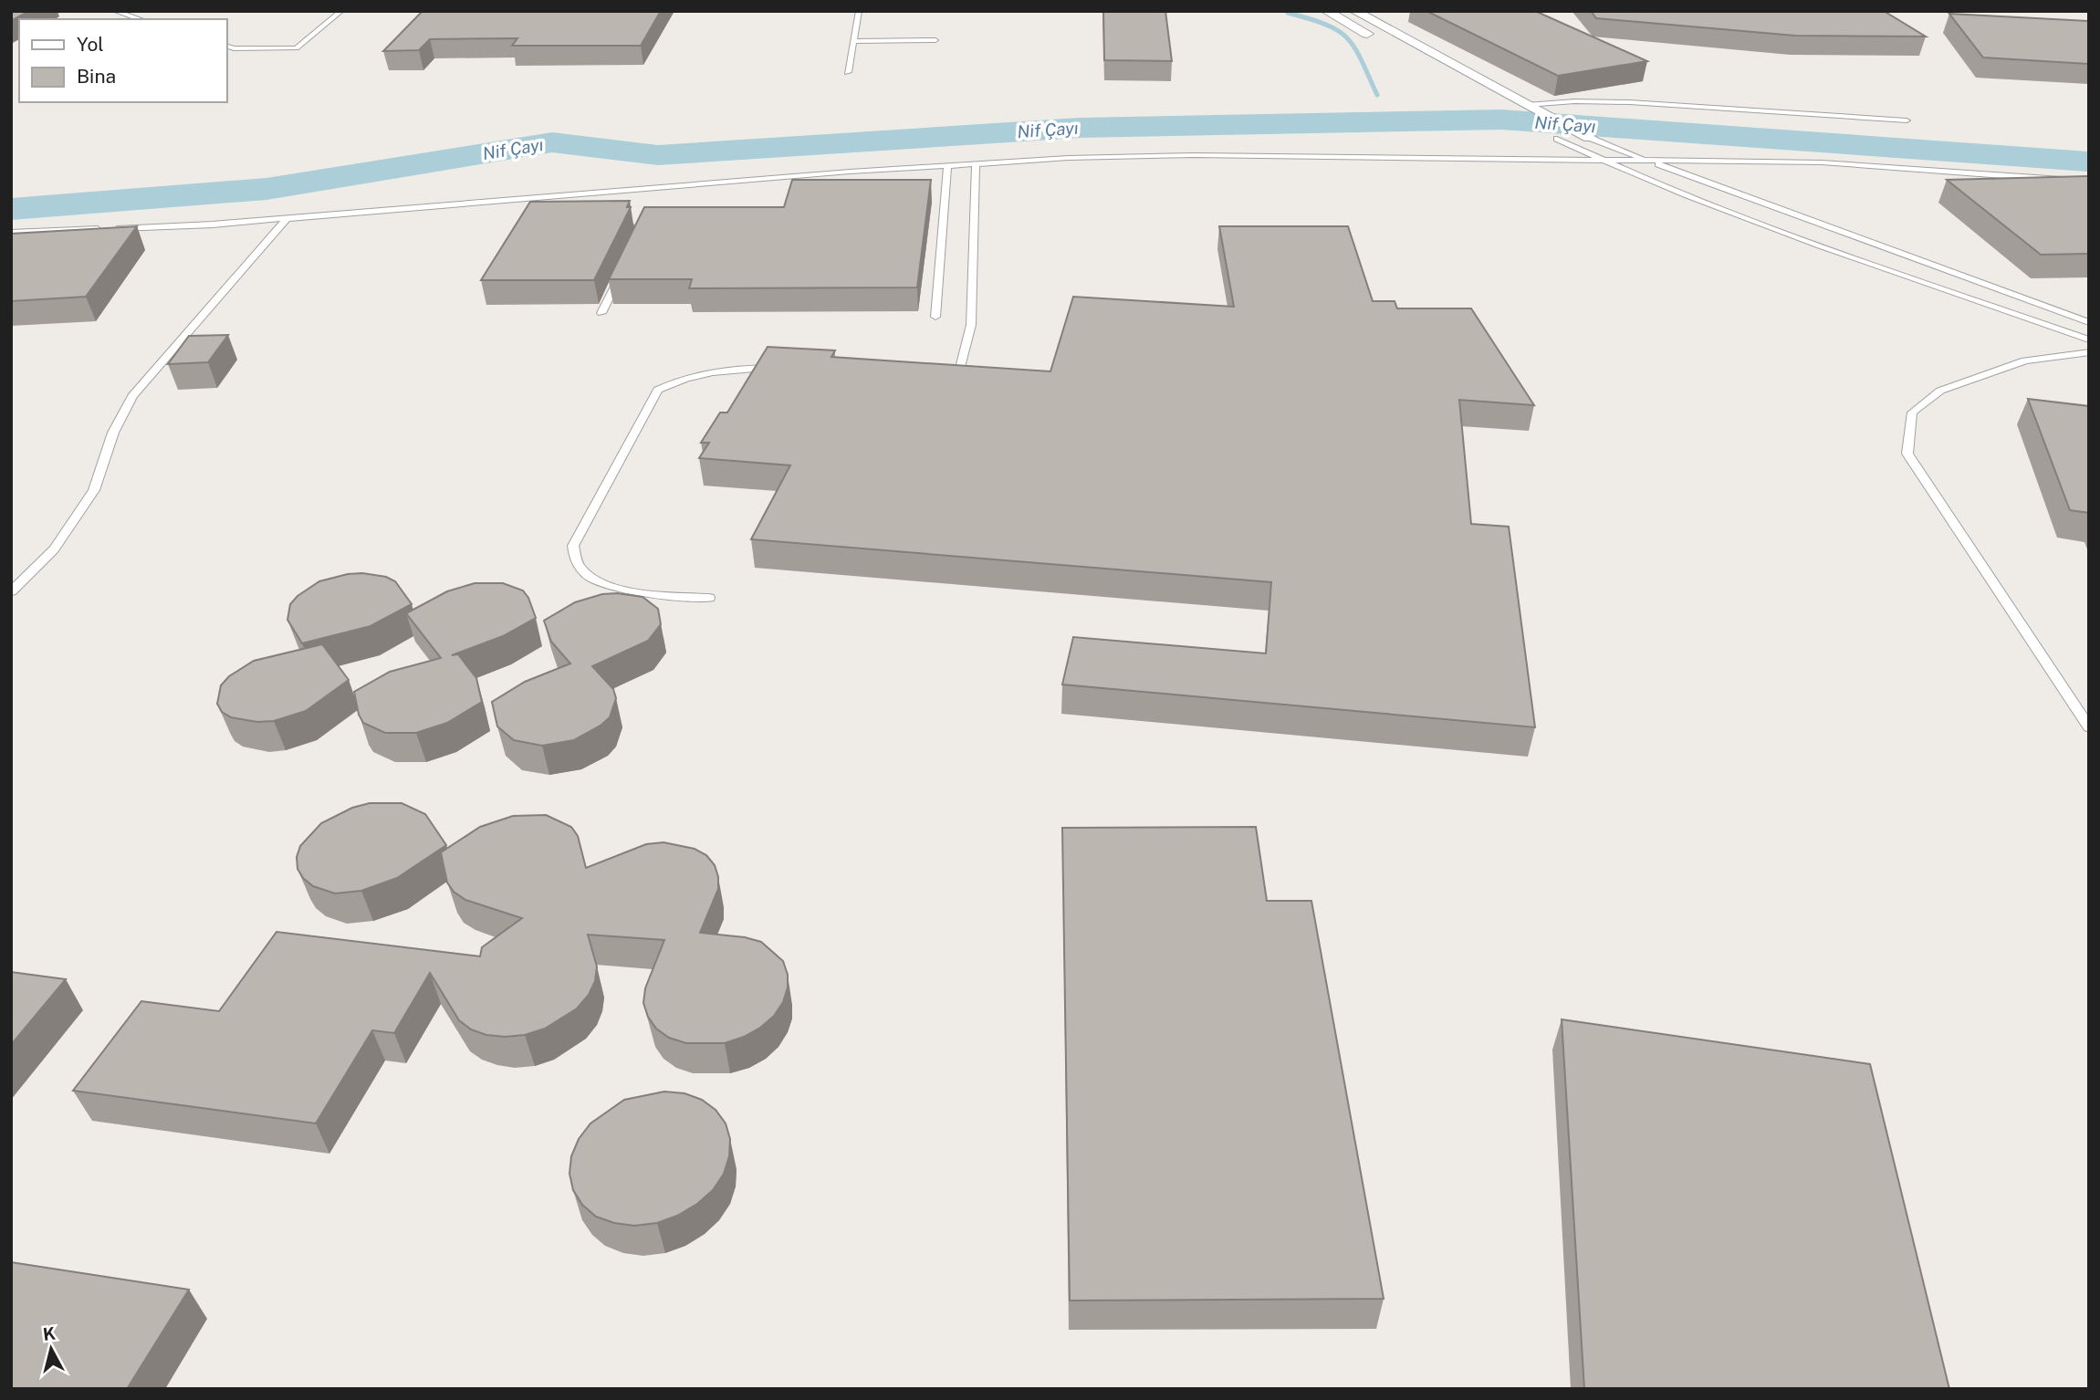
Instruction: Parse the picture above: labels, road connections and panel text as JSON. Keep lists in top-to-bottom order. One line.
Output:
{"water":["Nif Çayı"],"legend":["Yol","Bina"],"north":"top"}
